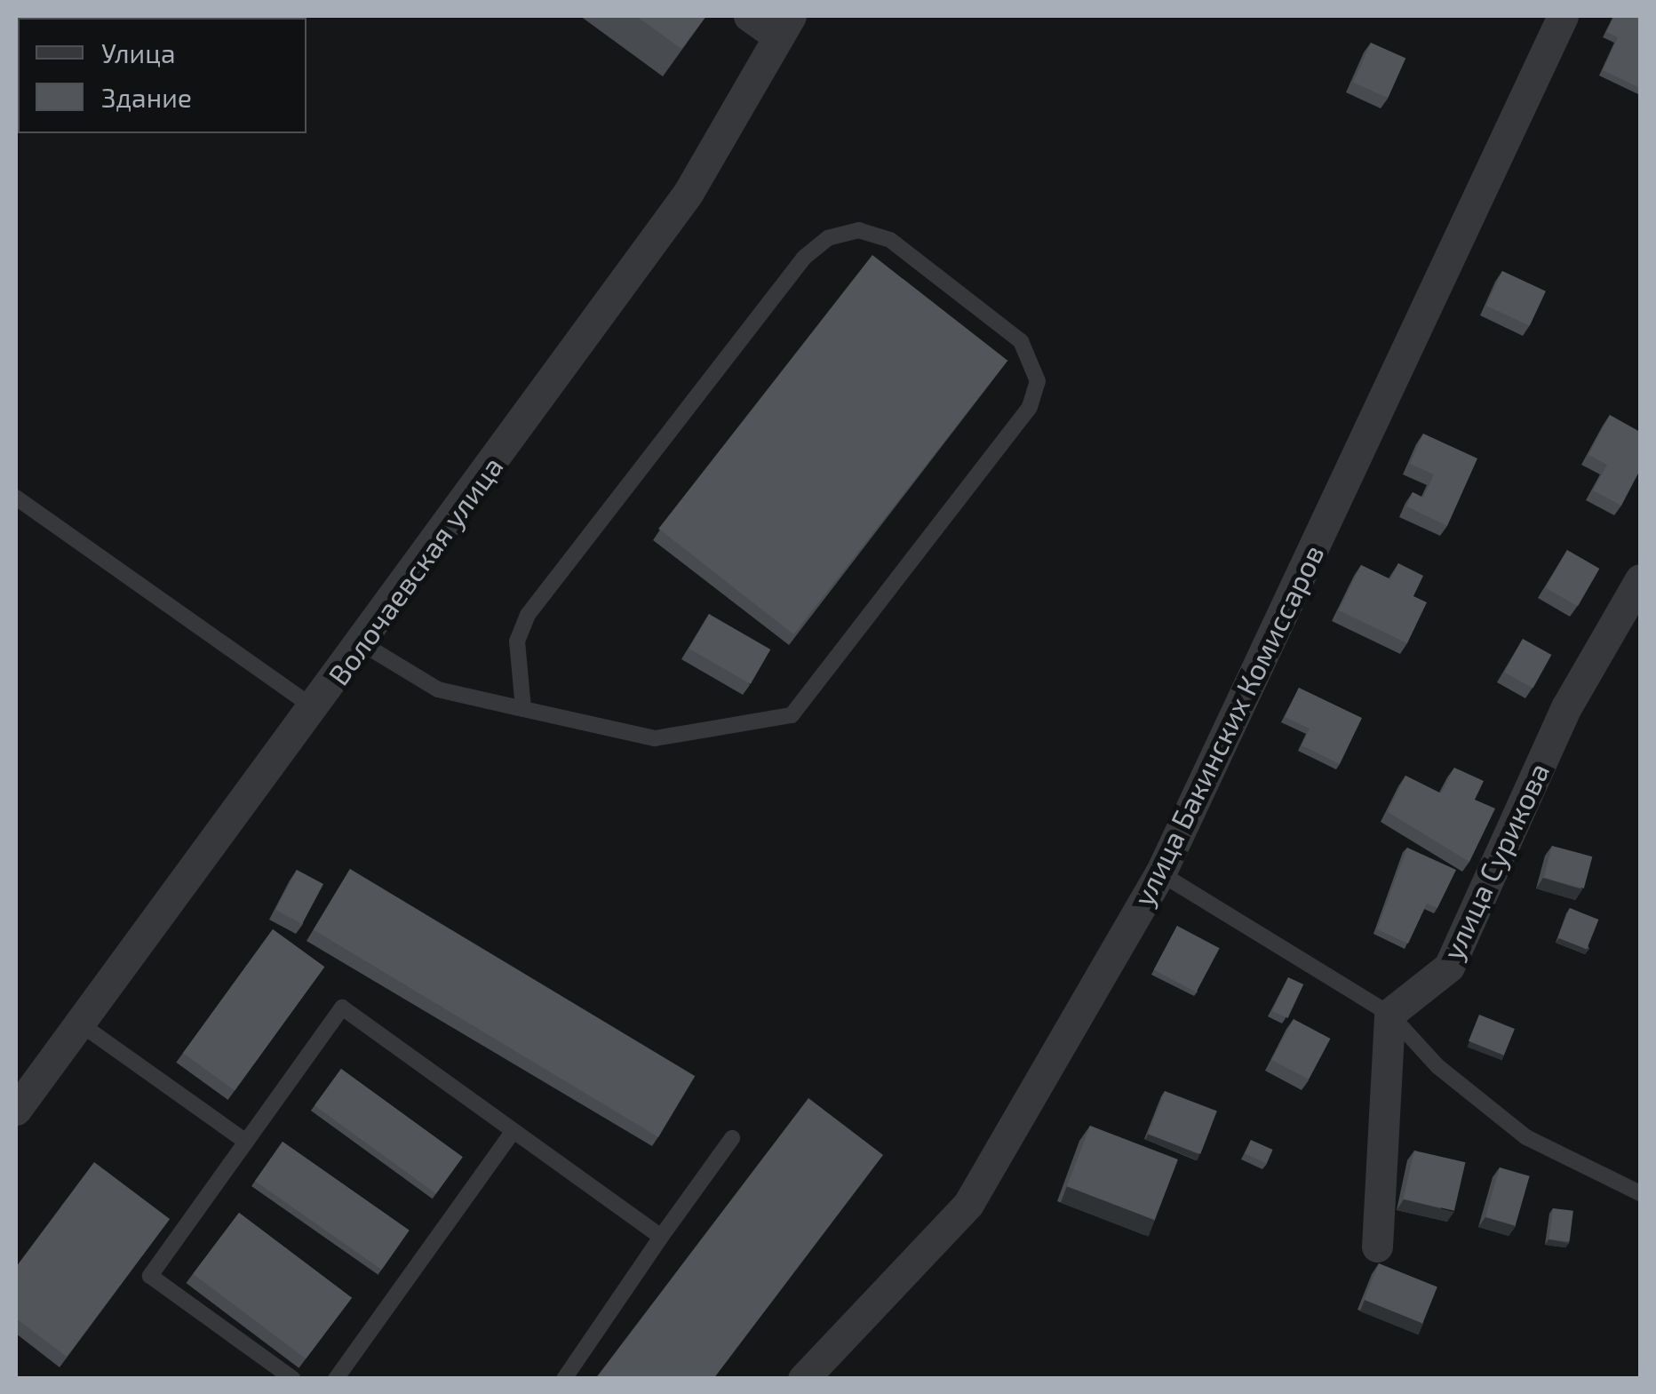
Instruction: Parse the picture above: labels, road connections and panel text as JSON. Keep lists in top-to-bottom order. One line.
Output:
{"streets":{"street":["Волочаевская улица","улица Бакинских Комиссаров","улица Сурикова"]},"legend":["Улица","Здание"]}
